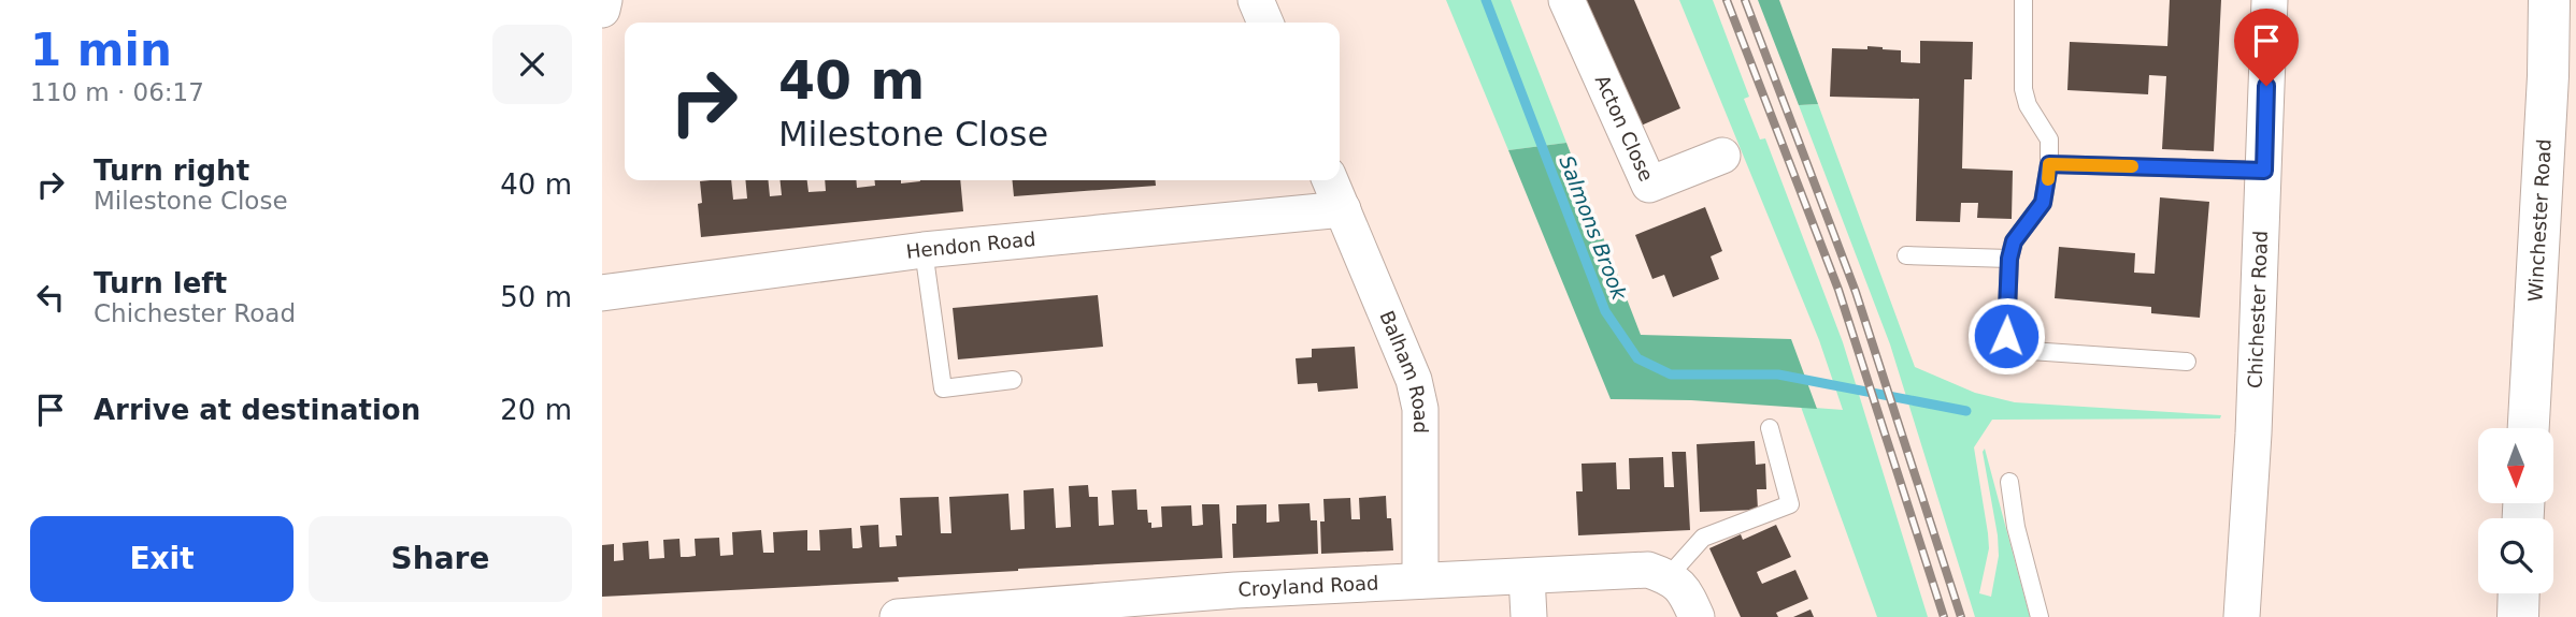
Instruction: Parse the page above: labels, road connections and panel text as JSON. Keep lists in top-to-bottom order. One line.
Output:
{"streets":{"street":["Acton Close","Winchester Road","Hendon Road","Chichester Road","Balham Road","Croyland Road"]},"crossings":[["Hendon Road","Balham Road"],["Balham Road","Croyland Road"]],"water":["Salmons Brook"],"north":"bottom","page":{"heading":["1 min","110 m · 06:17"],"turn":["40 m","Milestone Close"],"list":[{"name":"Turn right","note":"Milestone Close","value":"40 m"},{"name":"Turn left","note":"Chichester Road","value":"50 m"},{"name":"Arrive at destination","value":"20 m"}],"buttons":["Exit","Share"]}}
